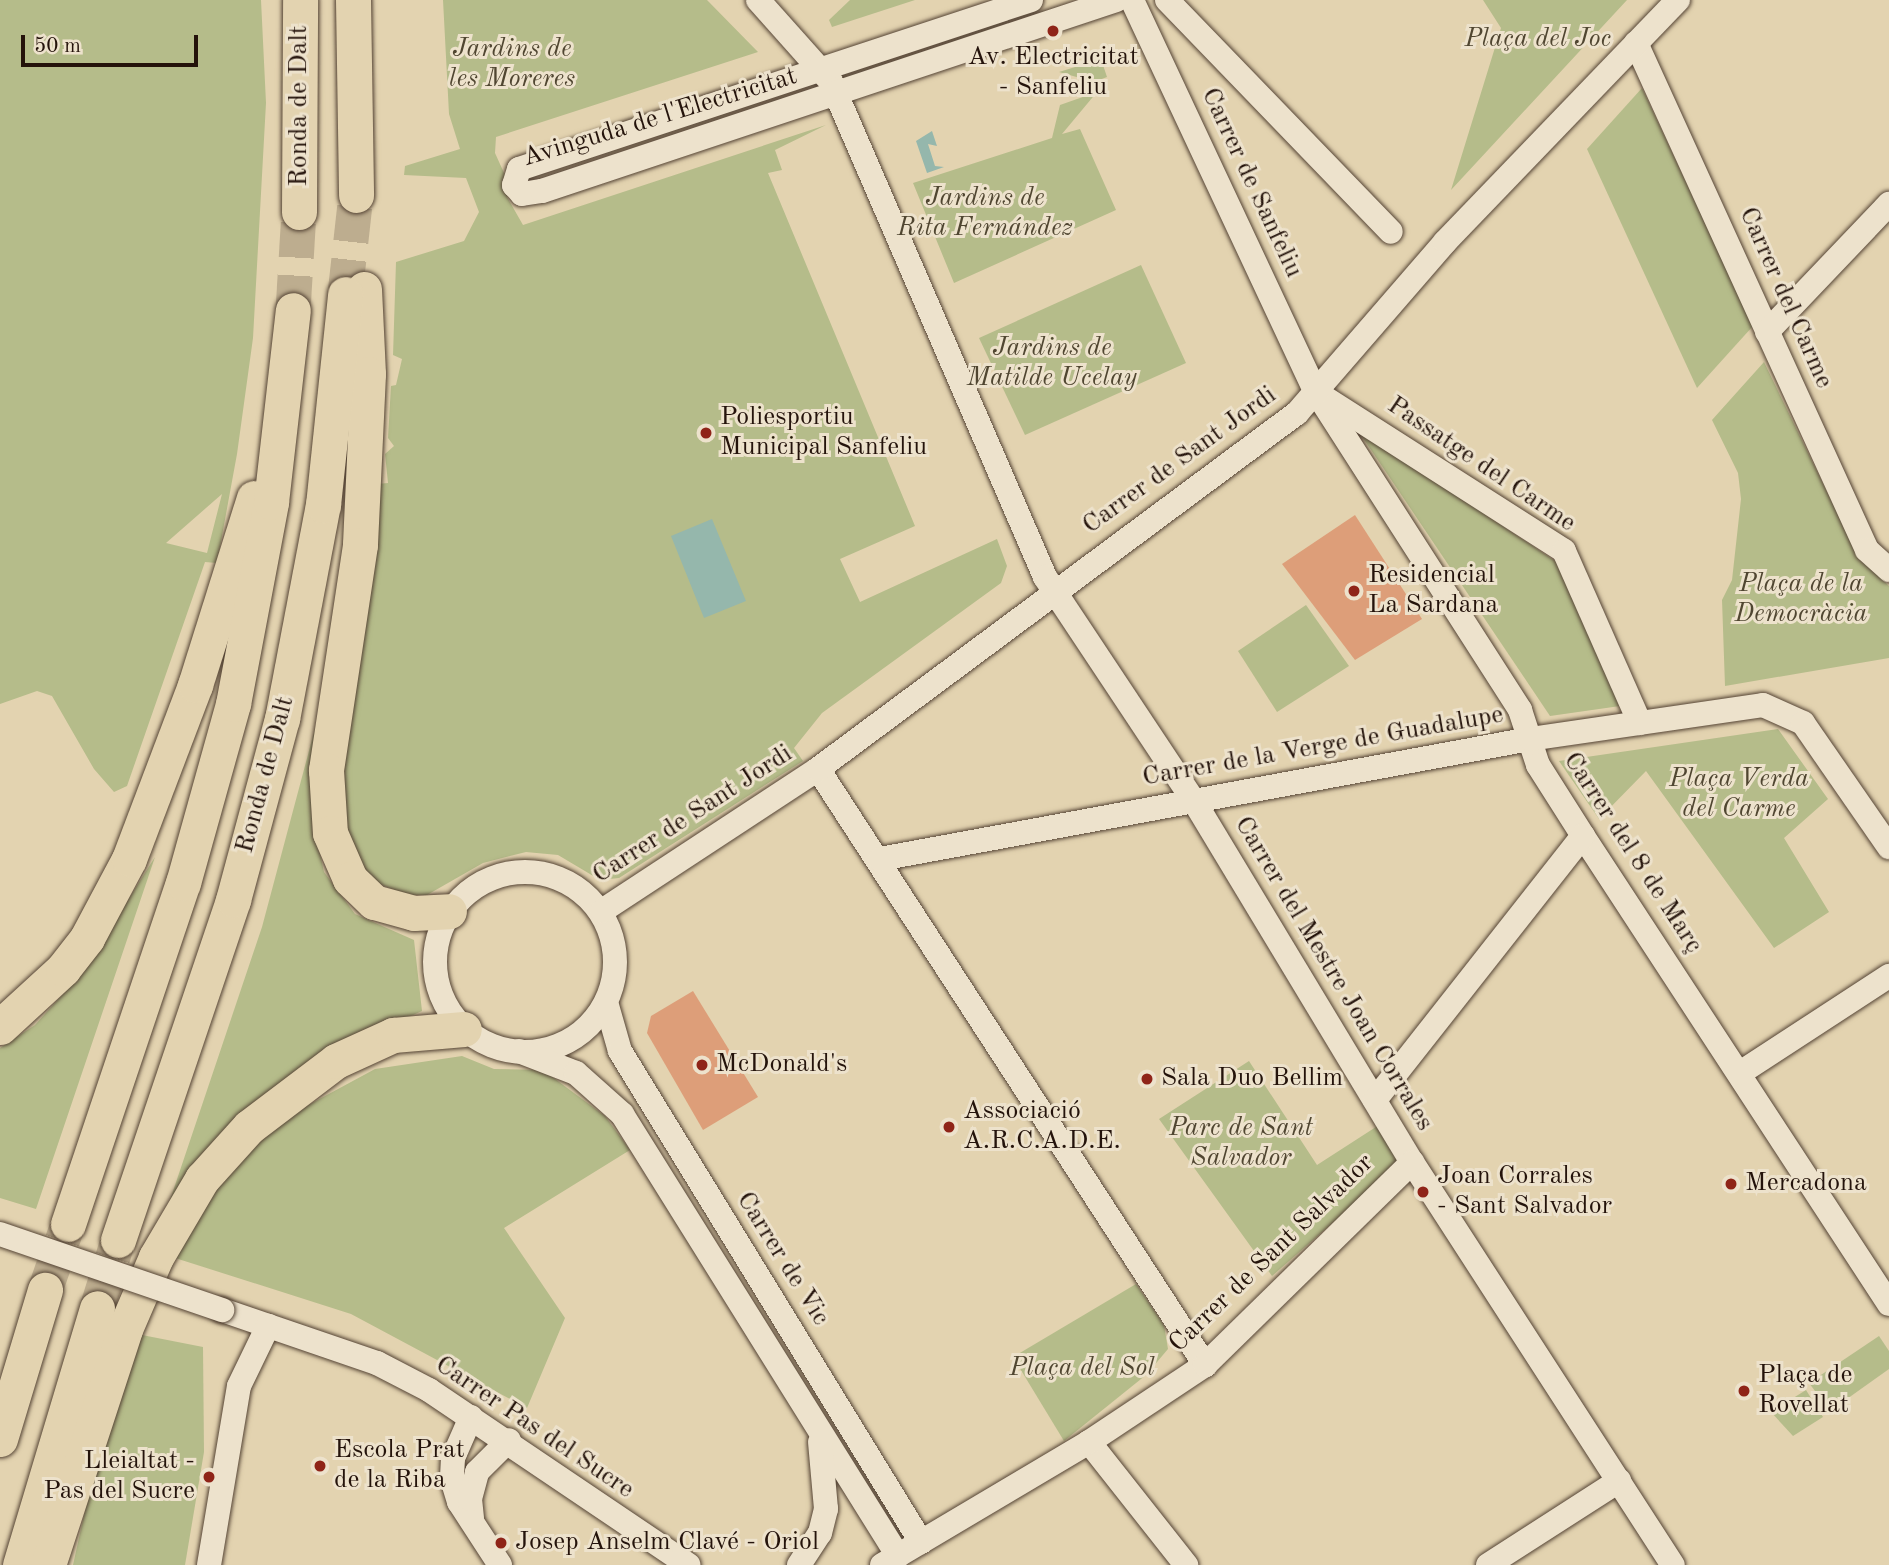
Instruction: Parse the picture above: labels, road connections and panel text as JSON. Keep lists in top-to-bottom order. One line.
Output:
{"streets":{"highway":["Ronda de Dalt"],"street":["Avinguda de l'Electricitat","Carrer de Sanfeliu","Carrer del Carme","Carrer de Sant Jordi","Passatge del Carme","Carrer de la Verge de Guadalupe","Carrer del 8 de Març","Carrer del Mestre Joan Corrales","Carrer de Sant Salvador","Carrer de Vic","Carrer Pas del Sucre"]},"crossings":[["Ronda de Dalt","Carrer de Sant Jordi"],["Ronda de Dalt","Carrer de Vic"],["Avinguda de l'Electricitat","Carrer del Mestre Joan Corrales"],["Carrer de Sanfeliu","Carrer de Sant Jordi"],["Carrer de Sanfeliu","Passatge del Carme"],["Carrer de Sanfeliu","Carrer del 8 de Març"],["Carrer del Carme","Carrer de Sant Jordi"],["Carrer de Sant Jordi","Passatge del Carme"],["Carrer de Sant Jordi","Carrer de la Verge de Guadalupe"],["Carrer de Sant Jordi","Carrer del 8 de Març"],["Carrer de Sant Jordi","Carrer del Mestre Joan Corrales"],["Carrer de Sant Jordi","Carrer de Sant Salvador"],["Carrer de Sant Jordi","Carrer de Vic"],["Passatge del Carme","Carrer de la Verge de Guadalupe"],["Passatge del Carme","Carrer del 8 de Març"],["Carrer de la Verge de Guadalupe","Carrer del 8 de Març"],["Carrer de la Verge de Guadalupe","Carrer del Mestre Joan Corrales"],["Carrer del Mestre Joan Corrales","Carrer de Sant Salvador"],["Carrer de Sant Salvador","Carrer de Vic"]],"parks":["Plaça del Joc","Jardins de les Moreres","Jardins de Rita Fernández","Jardins de Matilde Ucelay","Plaça de la Democràcia","Plaça Verda del Carme","Parc de Sant Salvador","Plaça del Sol"],"places":["Av. Electricitat - Sanfeliu","Poliesportiu Municipal Sanfeliu","Residencial La Sardana","McDonald's","Sala Duo Bellim","Associació A.R.C.A.D.E.","Mercadona","Joan Corrales - Sant Salvador","Plaça de Rovellat","Escola Prat de la Riba","Lleialtat - Pas del Sucre","Josep Anselm Clavé - Oriol"],"scale_bar":"50 m"}
